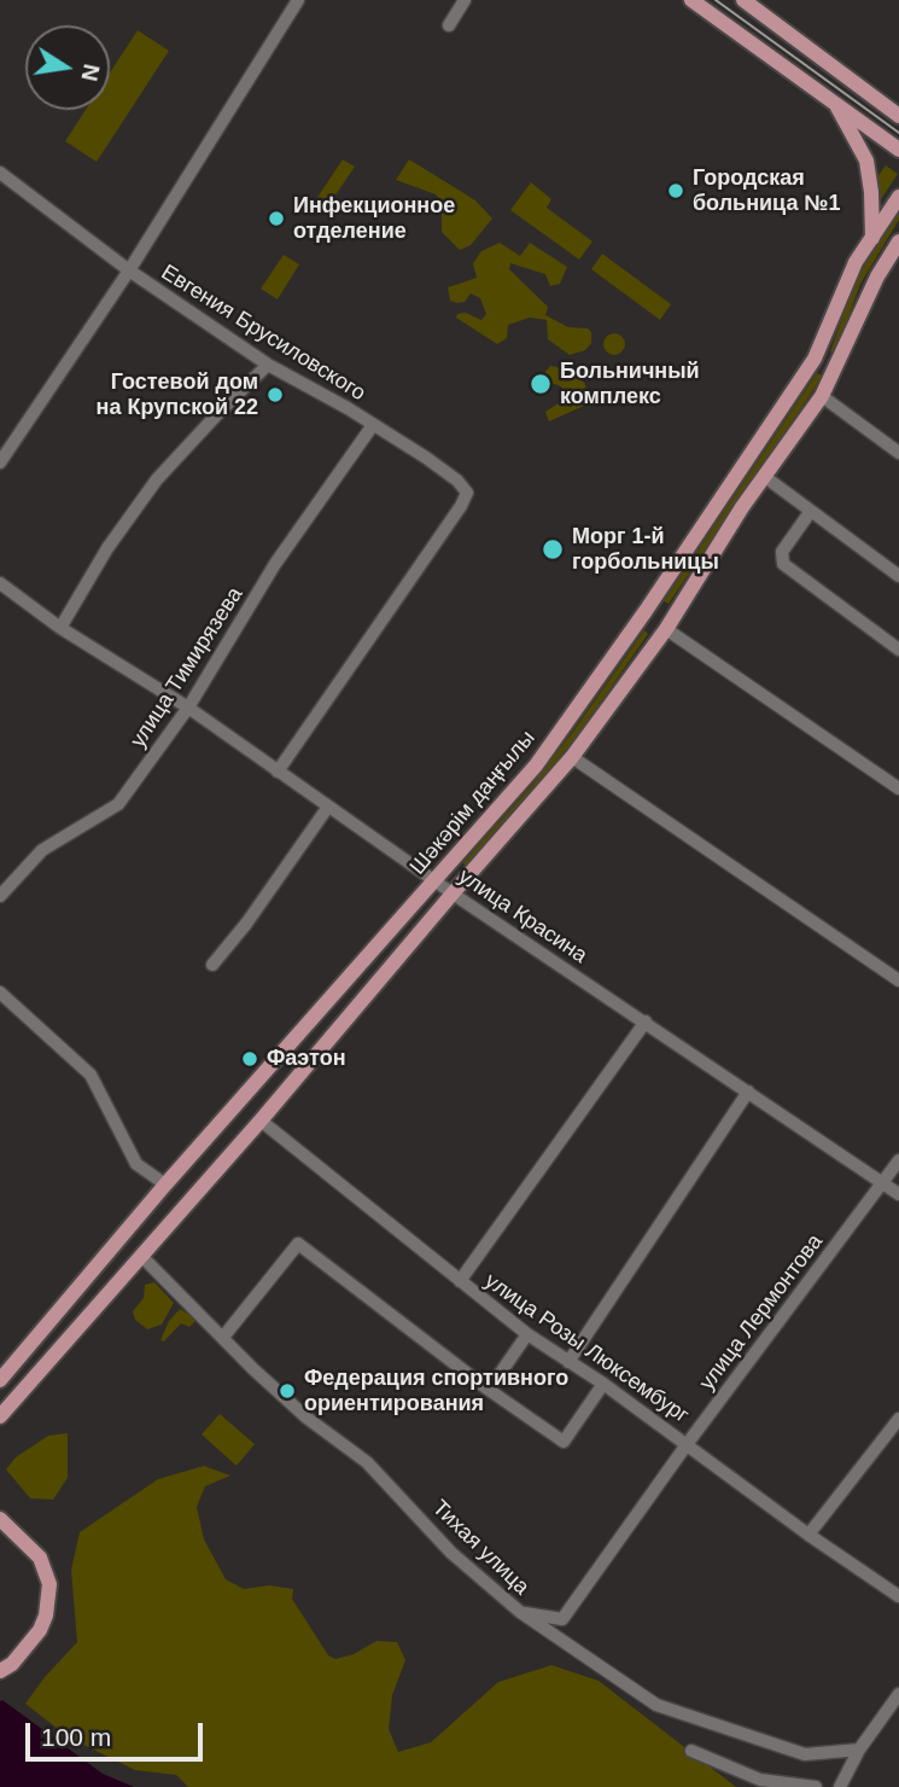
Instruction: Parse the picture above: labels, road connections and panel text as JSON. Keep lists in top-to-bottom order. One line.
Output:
{"streets":{"main road":["Шәкәрім даңғылы"],"street":["Евгения Брусиловского","улица Тимирязева","улица Красина","улица Лермонтова","улица Розы Люксембург","Тихая улица"]},"crossings":[["Евгения Брусиловского","улица Тимирязева"],["Евгения Брусиловского","улица Красина"],["улица Тимирязева","улица Красина"],["Шәкәрім даңғылы","улица Красина"],["Шәкәрім даңғылы","улица Розы Люксембург"],["Шәкәрім даңғылы","Тихая улица"],["улица Красина","улица Лермонтова"],["улица Лермонтова","улица Розы Люксембург"],["улица Лермонтова","Тихая улица"]],"places":["Городская больница №1","Инфекционное отделение","Больничный комплекс","Гостевой дом на Крупской 22","Морг 1-й горбольницы","Фаэтон","Федерация спортивного ориентирования"],"scale_bar":"100 m","north":"right"}
